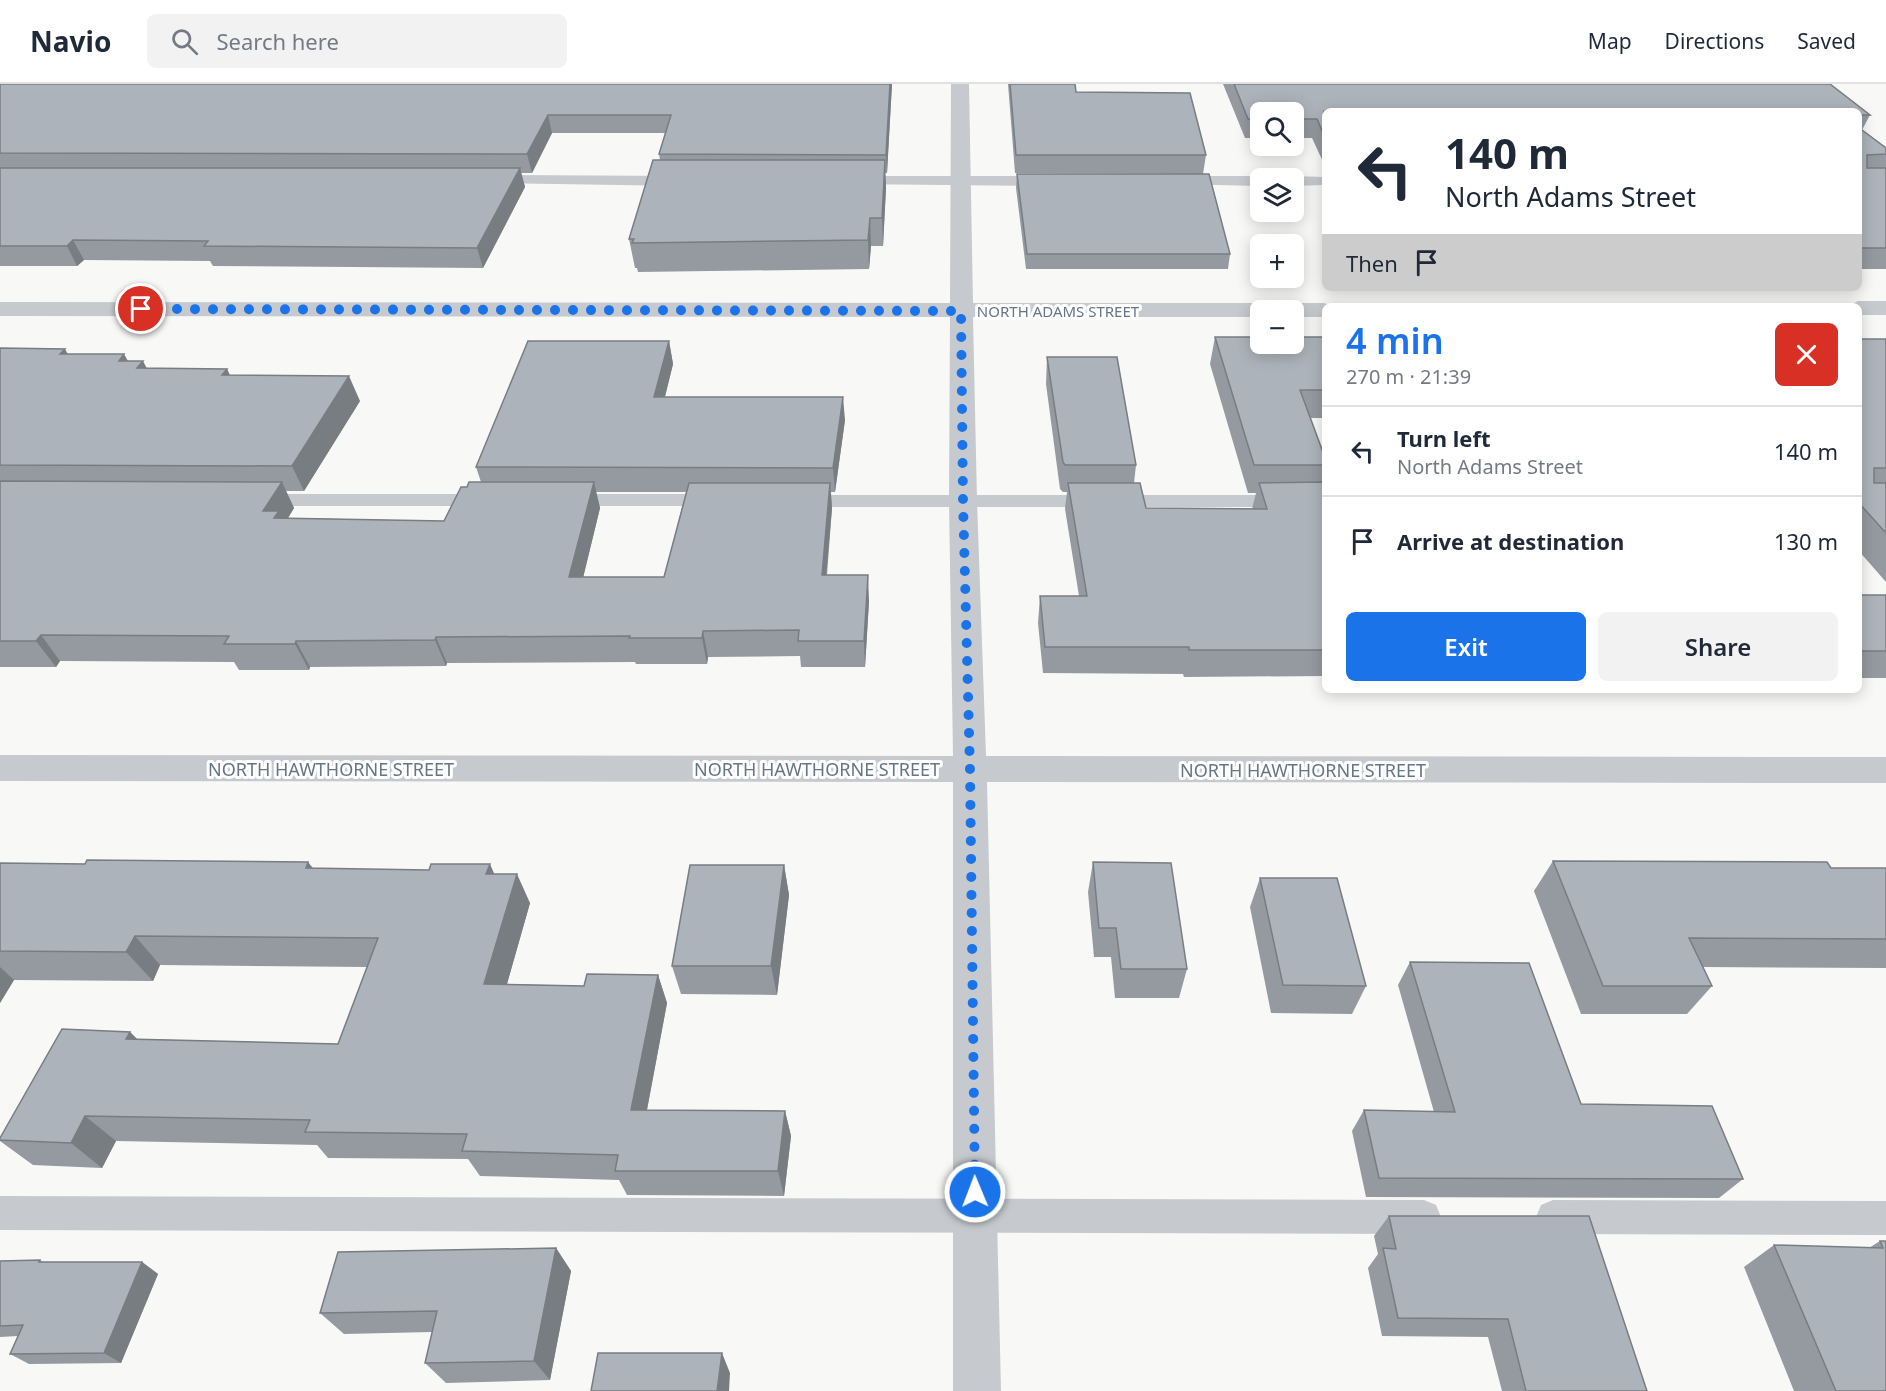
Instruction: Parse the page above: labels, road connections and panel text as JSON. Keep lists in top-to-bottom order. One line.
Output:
{"streets":{"street":["NORTH ADAMS STREET","NORTH HAWTHORNE STREET"]},"page":{"header":"Navio","search":"Search here","nav":["Map","Directions","Saved"],"map_buttons":["+","−"],"turn":["140 m","North Adams Street"],"then":"Then","heading":["4 min","270 m · 21:39"],"list":[{"name":"Turn left","note":"North Adams Street","value":"140 m"},{"name":"Arrive at destination","value":"130 m"}],"buttons":["Exit","Share"]}}
